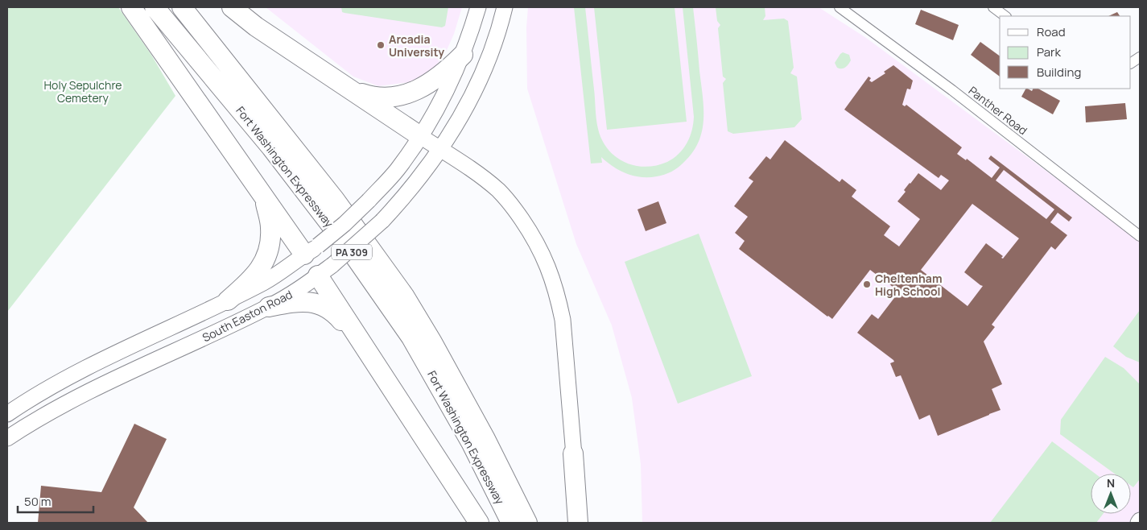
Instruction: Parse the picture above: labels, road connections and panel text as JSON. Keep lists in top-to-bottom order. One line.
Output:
{"streets":{"highway":["Fort Washington Expressway","PA 309"],"main road":["South Easton Road"],"street":["Panther Road"]},"parks":["Holy Sepulchre Cemetery"],"places":["Arcadia University","Cheltenham High School"],"legend":["Road","Park","Building"],"scale_bar":"50 m","north":"top"}
